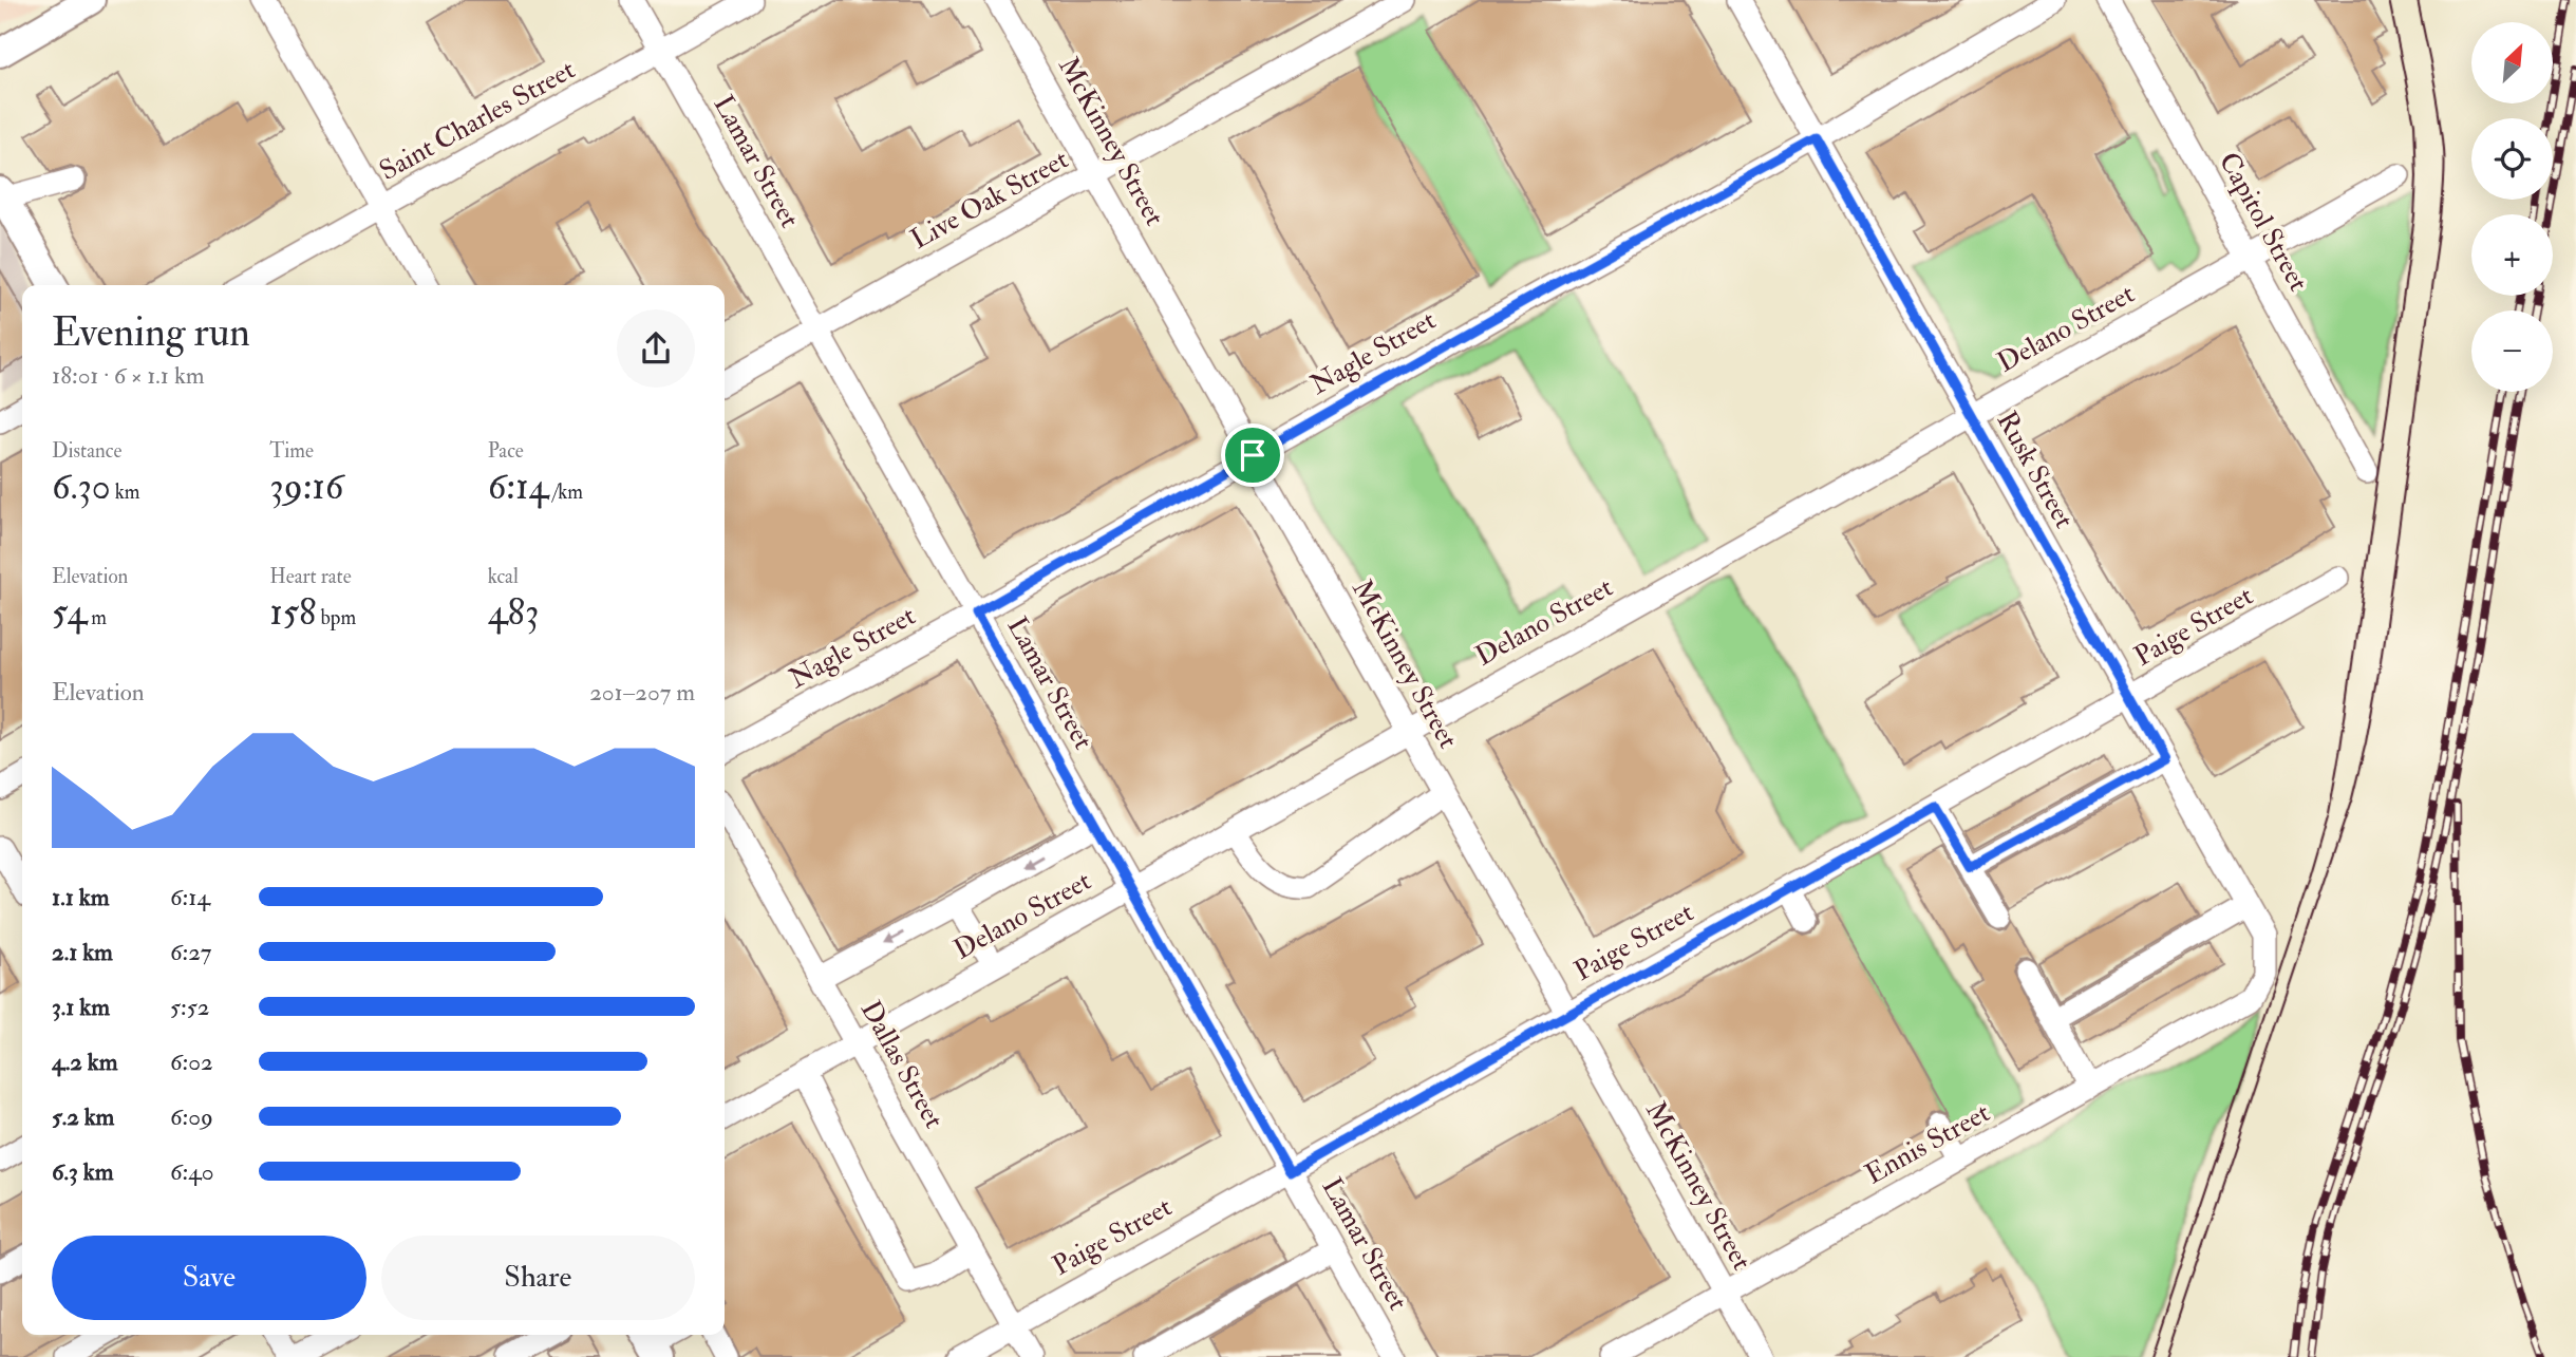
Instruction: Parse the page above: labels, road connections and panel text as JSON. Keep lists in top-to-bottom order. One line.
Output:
{"streets":{"street":["Saint Charles Street","McKinney Street","Lamar Street","Live Oak Street","Capitol Street","Delano Street","Nagle Street","Rusk Street","Paige Street","Dallas Street","Ennis Street"]},"crossings":[["Saint Charles Street","Lamar Street"],["McKinney Street","Live Oak Street"],["McKinney Street","Delano Street"],["McKinney Street","Nagle Street"],["McKinney Street","Paige Street"],["McKinney Street","Ennis Street"],["Lamar Street","Live Oak Street"],["Lamar Street","Delano Street"],["Lamar Street","Nagle Street"],["Lamar Street","Paige Street"],["Capitol Street","Delano Street"],["Delano Street","Rusk Street"],["Delano Street","Dallas Street"],["Nagle Street","Rusk Street"],["Rusk Street","Paige Street"],["Rusk Street","Ennis Street"],["Paige Street","Dallas Street"]],"north":"top right","page":{"map_buttons":["+","−"],"heading":["Evening run","18:01 · 6 × 1.1 km"],"stats":[["Distance","6.30 km"],["Time","39:16"],["Pace","6:14 /km"],["Elevation","54 m"],["Heart rate","158 bpm"],["kcal","483"]],"chart":["Elevation","201–207 m"],"list":[{"name":"1.1 km","note":"6:14"},{"name":"2.1 km","note":"6:27"},{"name":"3.1 km","note":"5:52"},{"name":"4.2 km","note":"6:02"},{"name":"5.2 km","note":"6:09"},{"name":"6.3 km","note":"6:40"}],"buttons":["Save","Share"]}}
